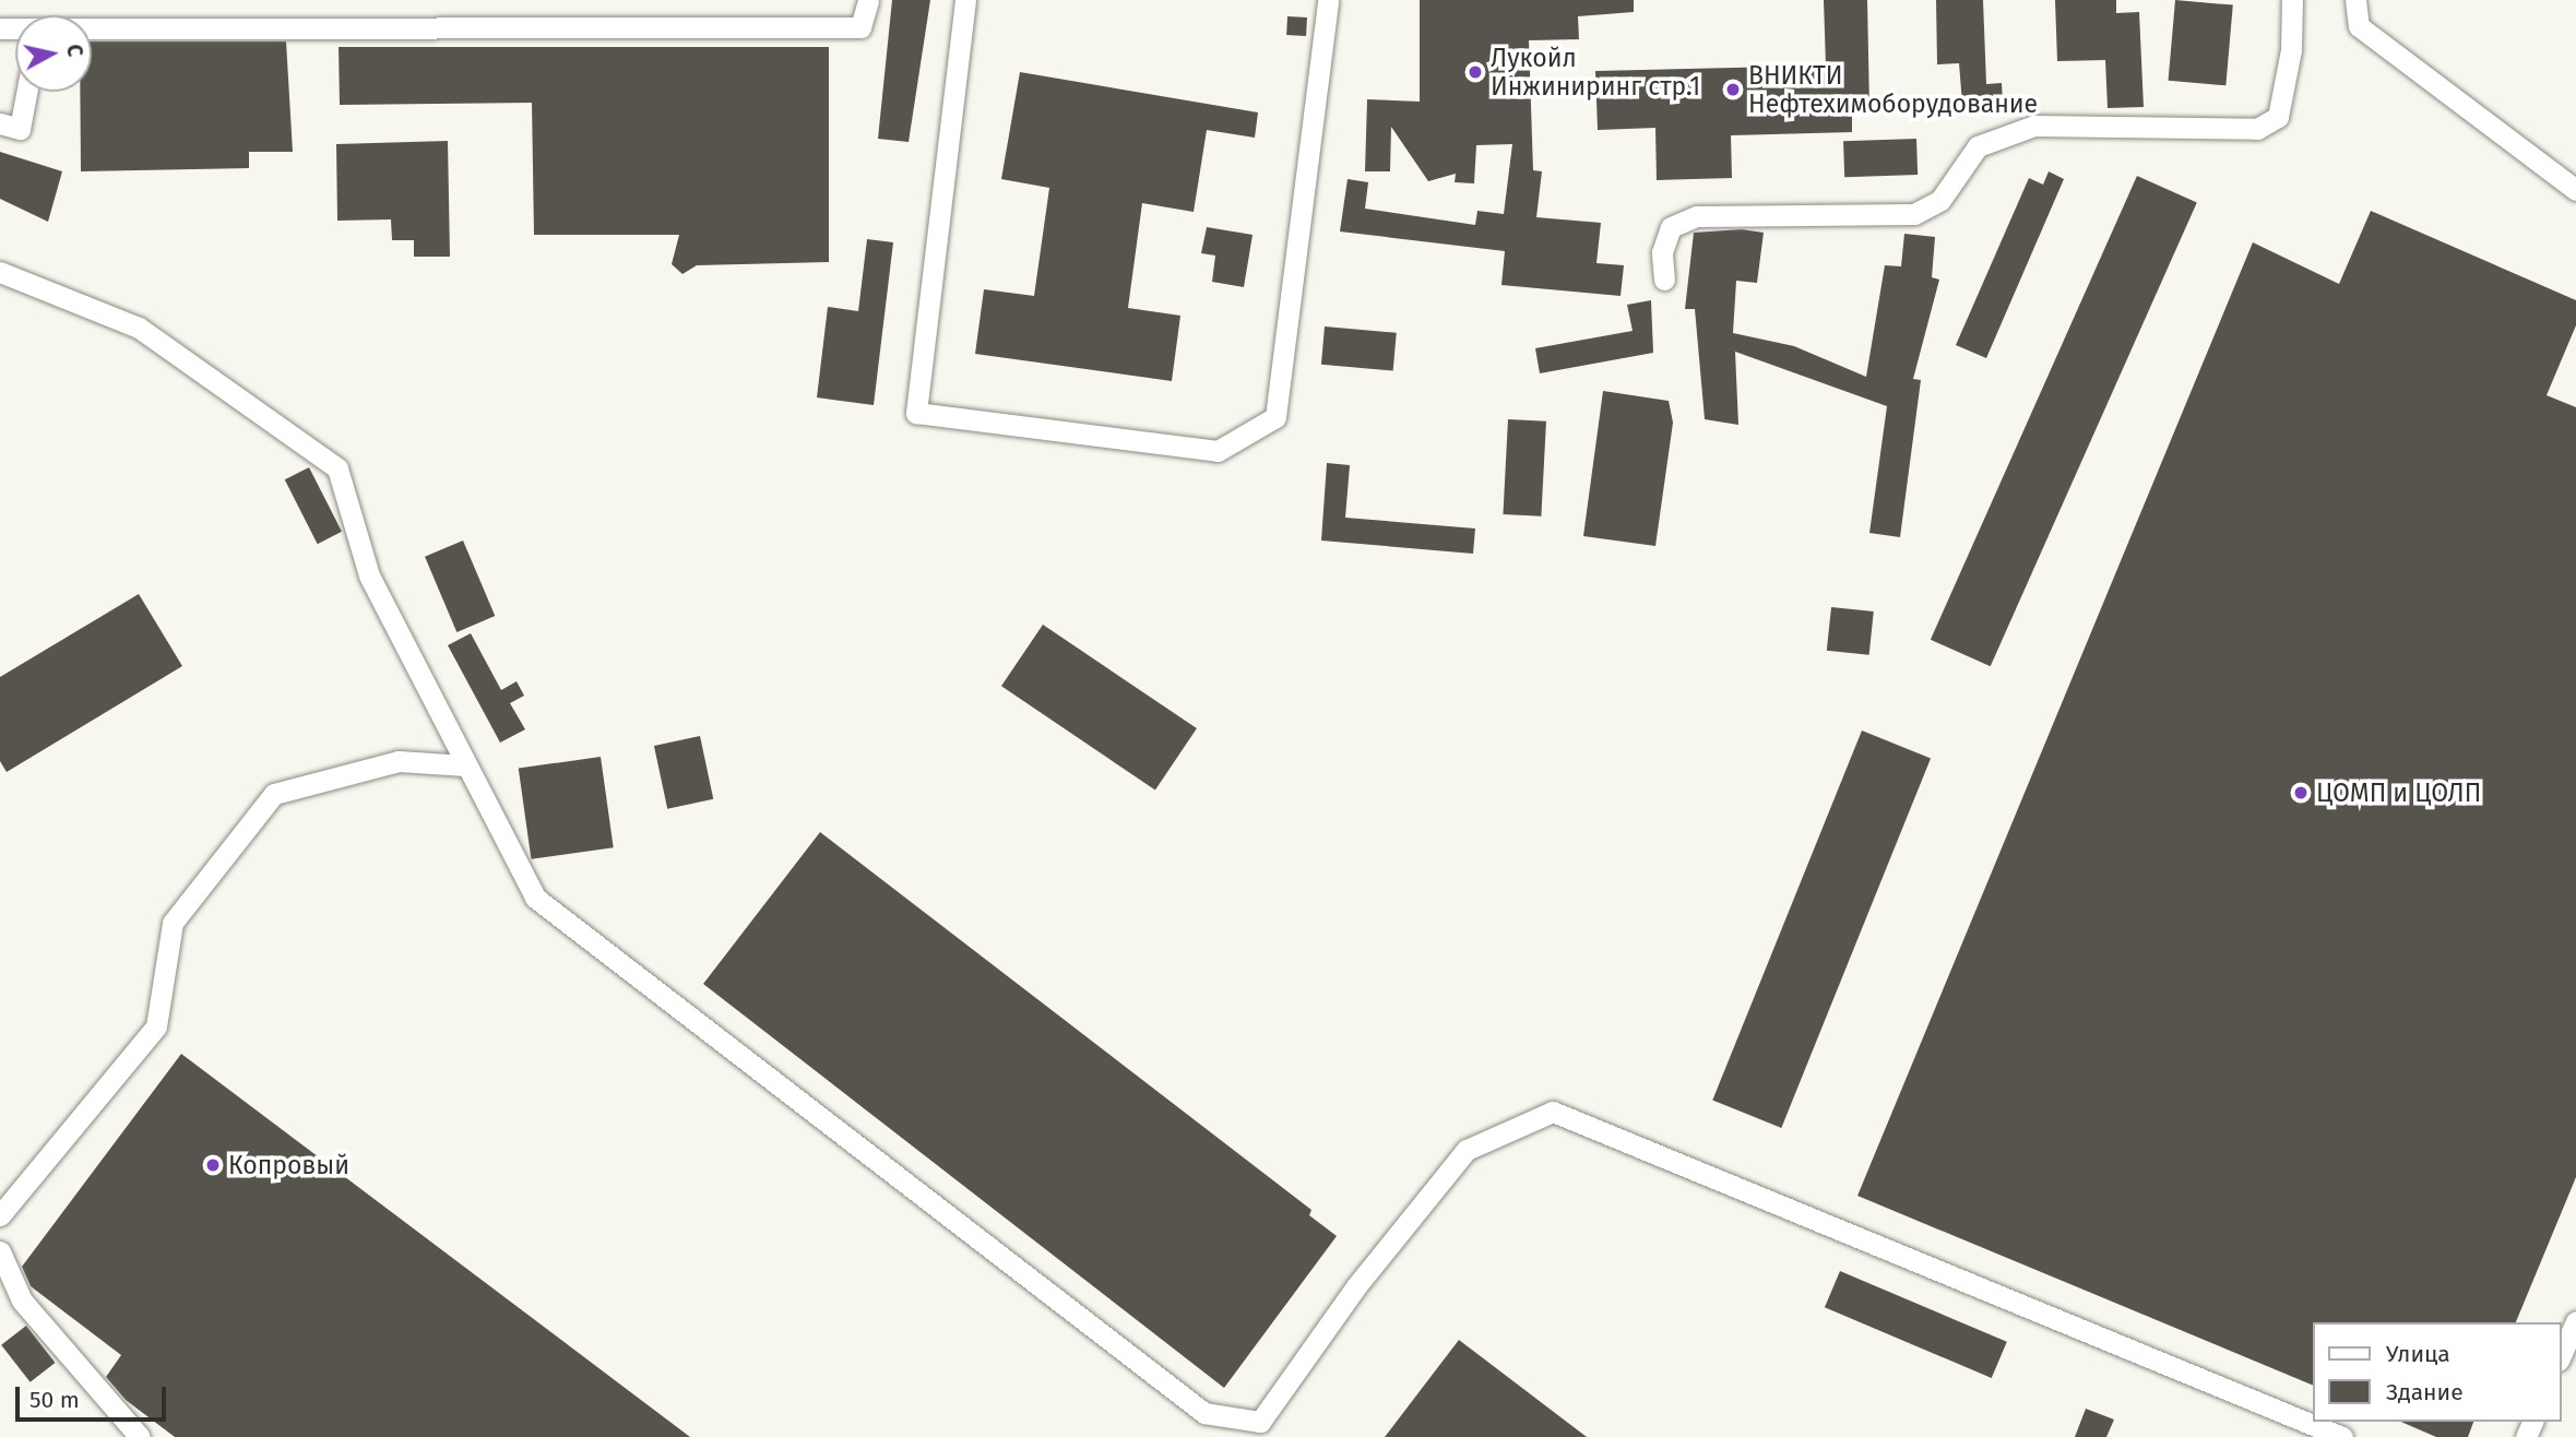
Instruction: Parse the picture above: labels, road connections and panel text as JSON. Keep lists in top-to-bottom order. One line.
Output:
{"places":["Лукойл Инжиниринг стр.1","ВНИКТИ Нефтехимоборудование","ЦОМП и ЦОЛП","Копровый"],"legend":["Улица","Здание"],"scale_bar":"50 m","north":"right"}
